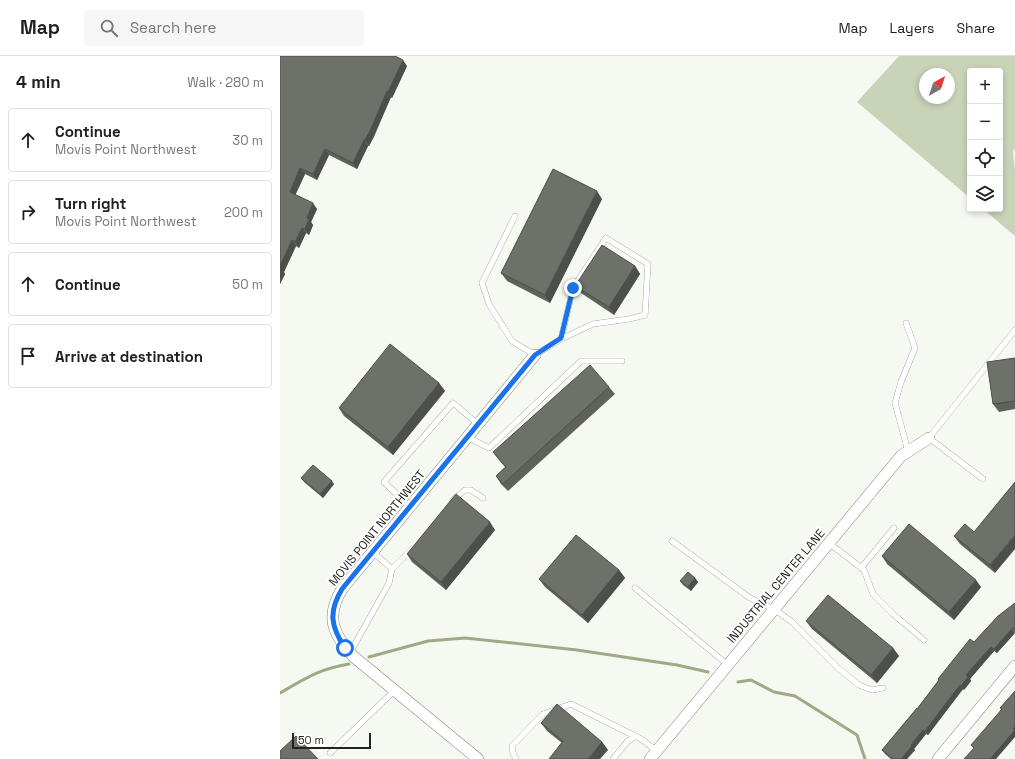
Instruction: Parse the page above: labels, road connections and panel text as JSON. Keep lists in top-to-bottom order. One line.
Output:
{"streets":{"street":["MOVIS POINT NORTHWEST","INDUSTRIAL CENTER LANE"]},"scale_bar":"50 m","north":"top right","page":{"header":"Map","search":"Search here","nav":["Map","Layers","Share"],"heading":["4 min","Walk · 280 m"],"map_buttons":["+","−"],"list":[["Continue","Movis Point Northwest","30 m"],["Turn right","Movis Point Northwest","200 m"],["Continue","50 m"],"Arrive at destination"],"scale":"50 m"}}
